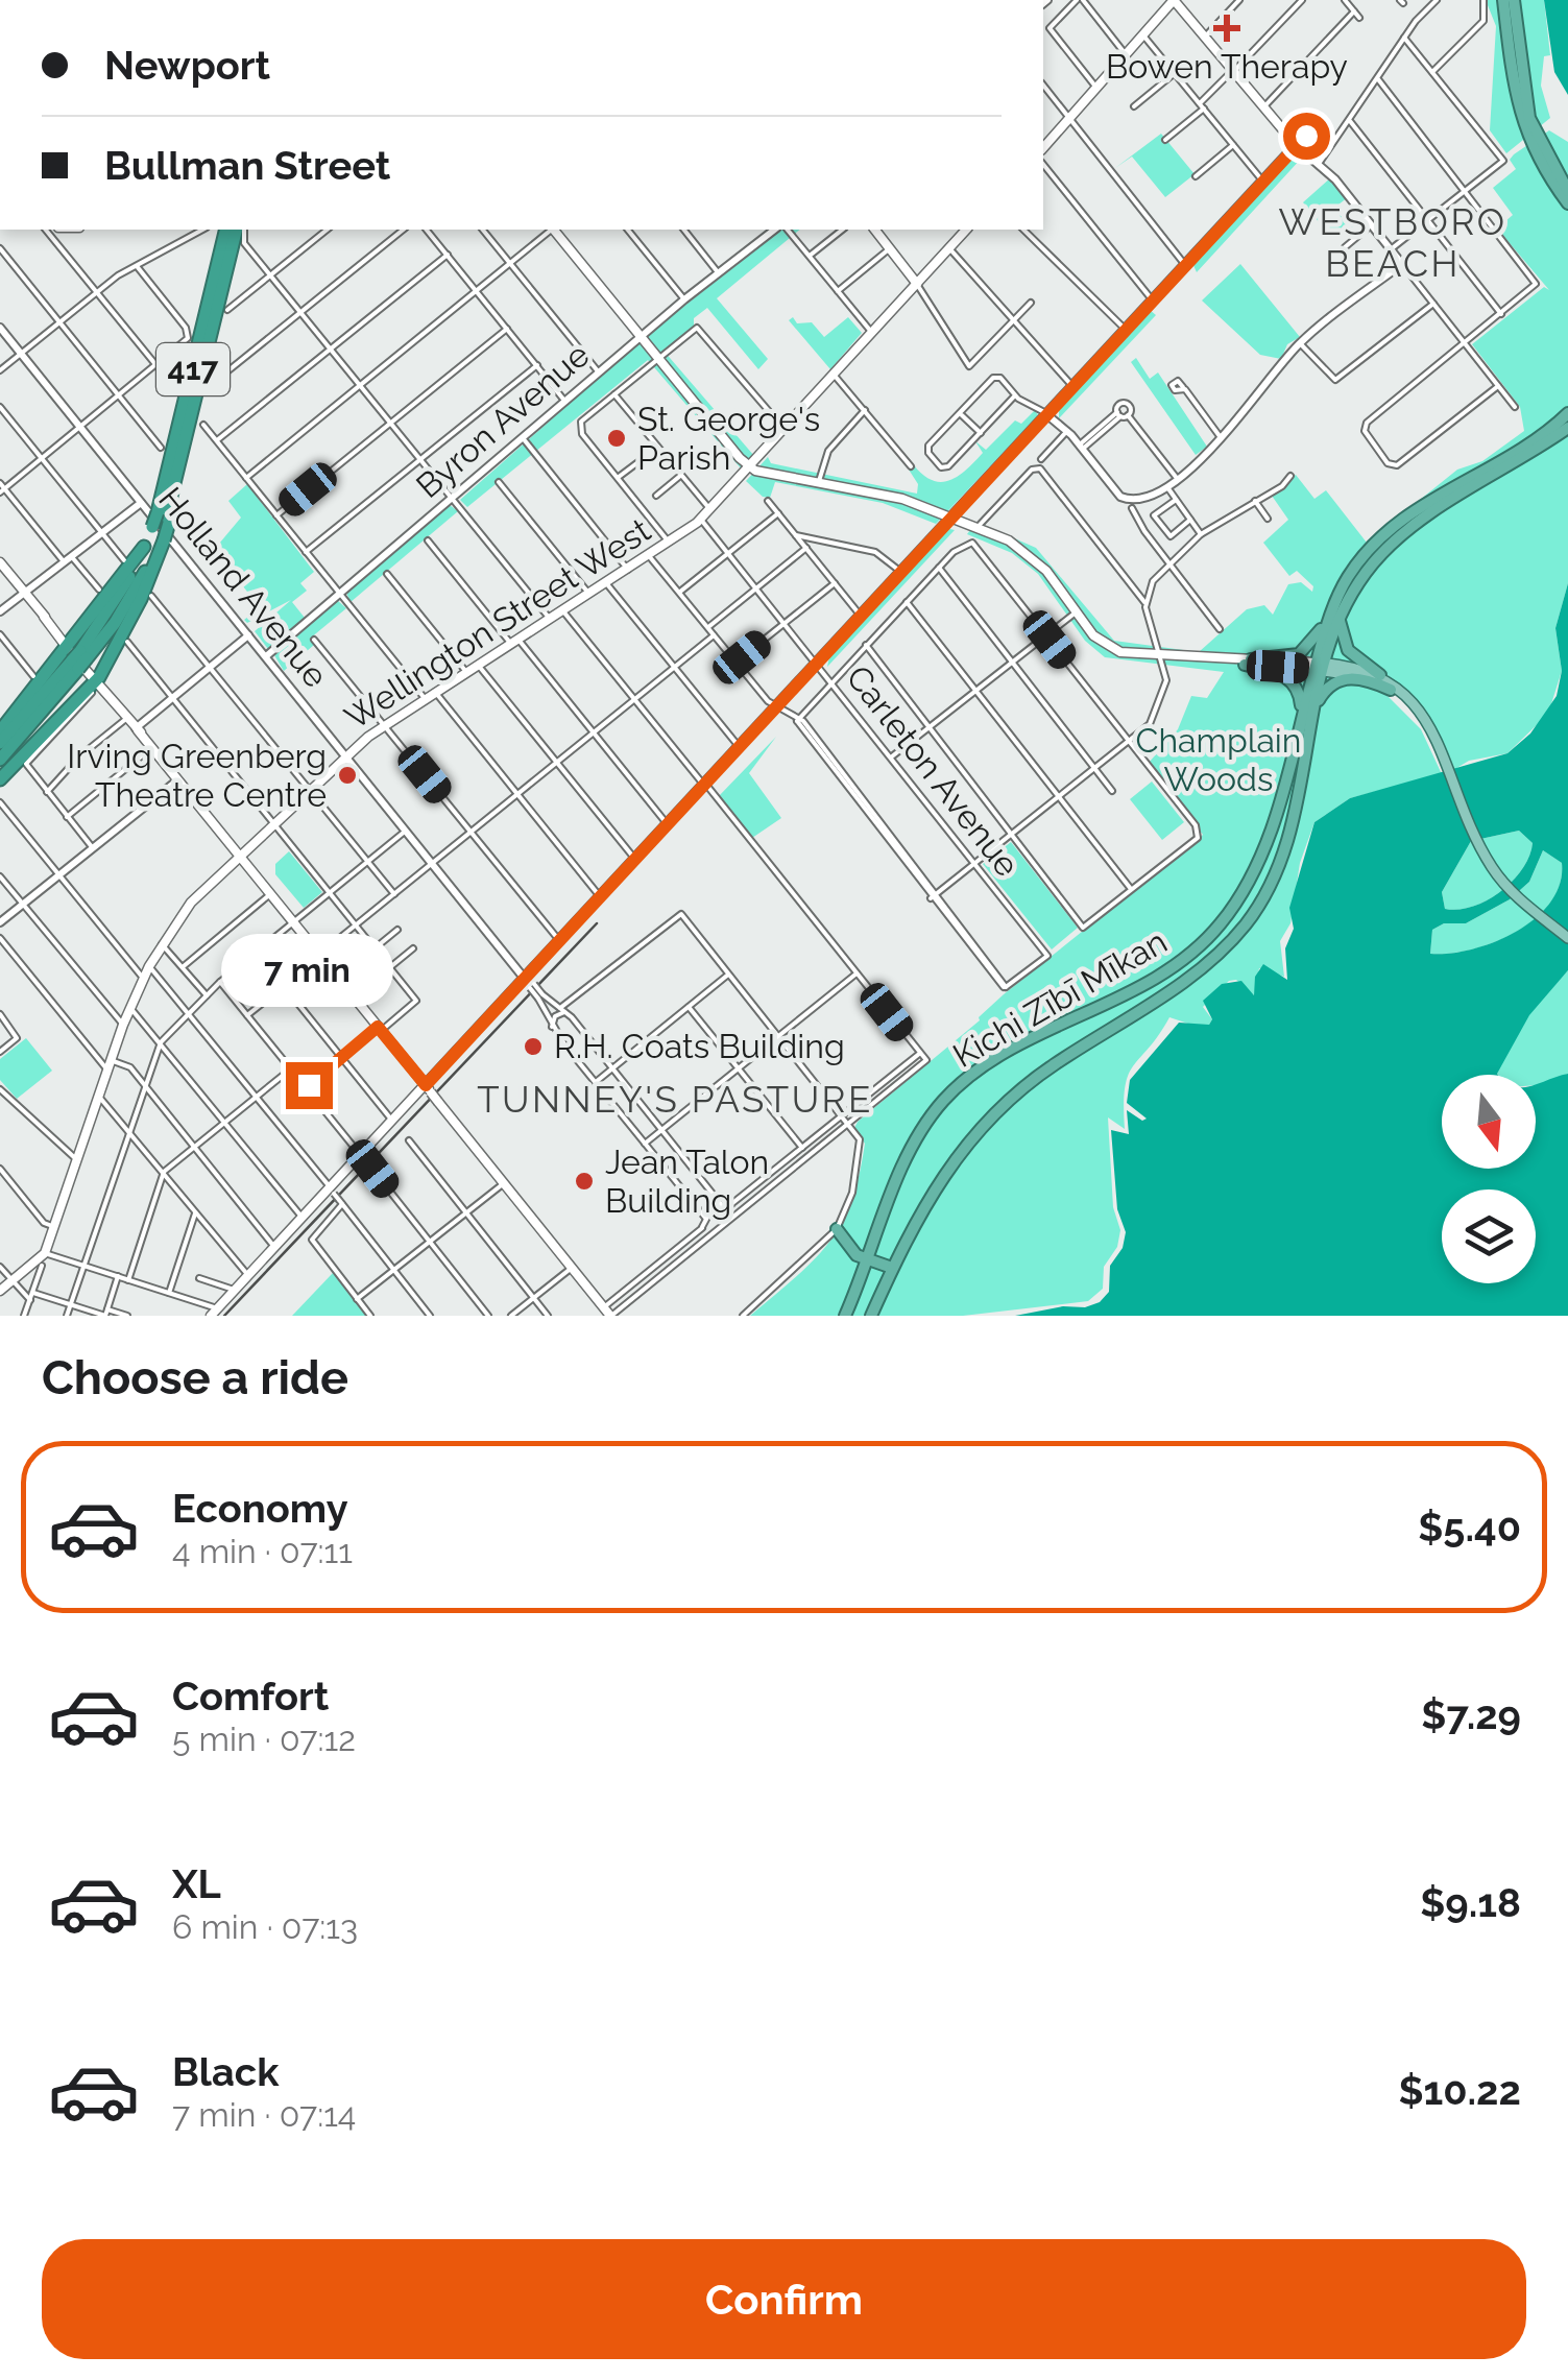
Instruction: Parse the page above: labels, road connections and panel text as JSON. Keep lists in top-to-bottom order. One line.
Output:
{"streets":{"highway":["417","Kichi Zībī Mīkan"],"main road":["Wellington Street West"],"street":["Byron Avenue","Holland Avenue","Carleton Avenue"]},"crossings":[["Byron Avenue","Holland Avenue"],["Holland Avenue","Wellington Street West"],["Wellington Street West","Carleton Avenue"]],"districts":["WESTBORO BEACH","TUNNEY'S PASTURE"],"parks":["Champlain Woods"],"places":{"health":["Bowen Therapy"],"other":["St. George's Parish","Irving Greenberg Theatre Centre","R.H. Coats Building","Jean Talon Building"]},"north":"bottom","page":{"banner":["Newport","Bullman Street"],"bubble":"7 min","heading":"Choose a ride","list":[{"name":"Economy","note":"4 min · 07:11","value":"$5.40"},{"name":"Comfort","note":"5 min · 07:12","value":"$7.29"},{"name":"XL","note":"6 min · 07:13","value":"$9.18"},{"name":"Black","note":"7 min · 07:14","value":"$10.22"}],"buttons":"Confirm"}}
